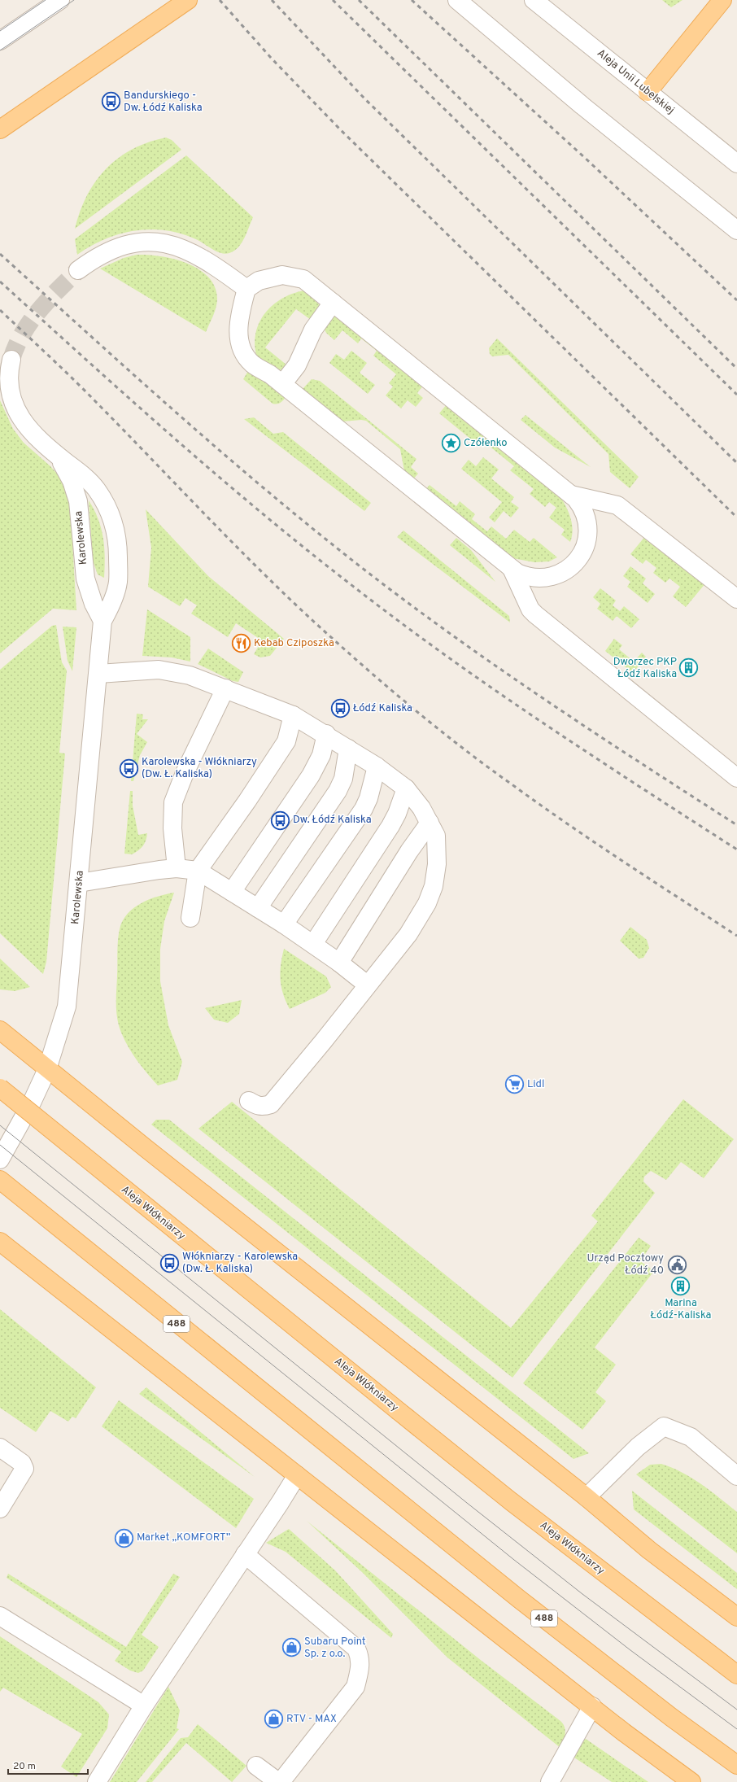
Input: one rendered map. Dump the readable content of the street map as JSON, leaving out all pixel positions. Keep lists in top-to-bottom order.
{
  "streets": {
    "main road": ["Aleja Włókniarzy", "488"],
    "street": ["Aleja Unii Lubelskiej", "Karolewska"]
  },
  "places": {
    "bus stop": [
      "Bandurskiego - Dw. Łódź Kaliska",
      "Łódź Kaliska",
      "Karolewska - Włókniarzy (Dw. Ł. Kaliska)",
      "Dw. Łódź Kaliska",
      "Włókniarzy - Karolewska (Dw. Ł. Kaliska)"
    ],
    "place": ["Czółenko"],
    "restaurant": ["Kebab Cziposzka"],
    "building": ["Dworzec PKP Łódź Kaliska", "Marina Łódź-Kaliska"],
    "supermarket": ["Lidl"],
    "public building": ["Urząd Pocztowy Łódź 40"],
    "shop": ["Market „KOMFORT”", "Subaru Point Sp. z o.o.", "RTV - MAX"]
  },
  "scale_bar": "20 m"
}
